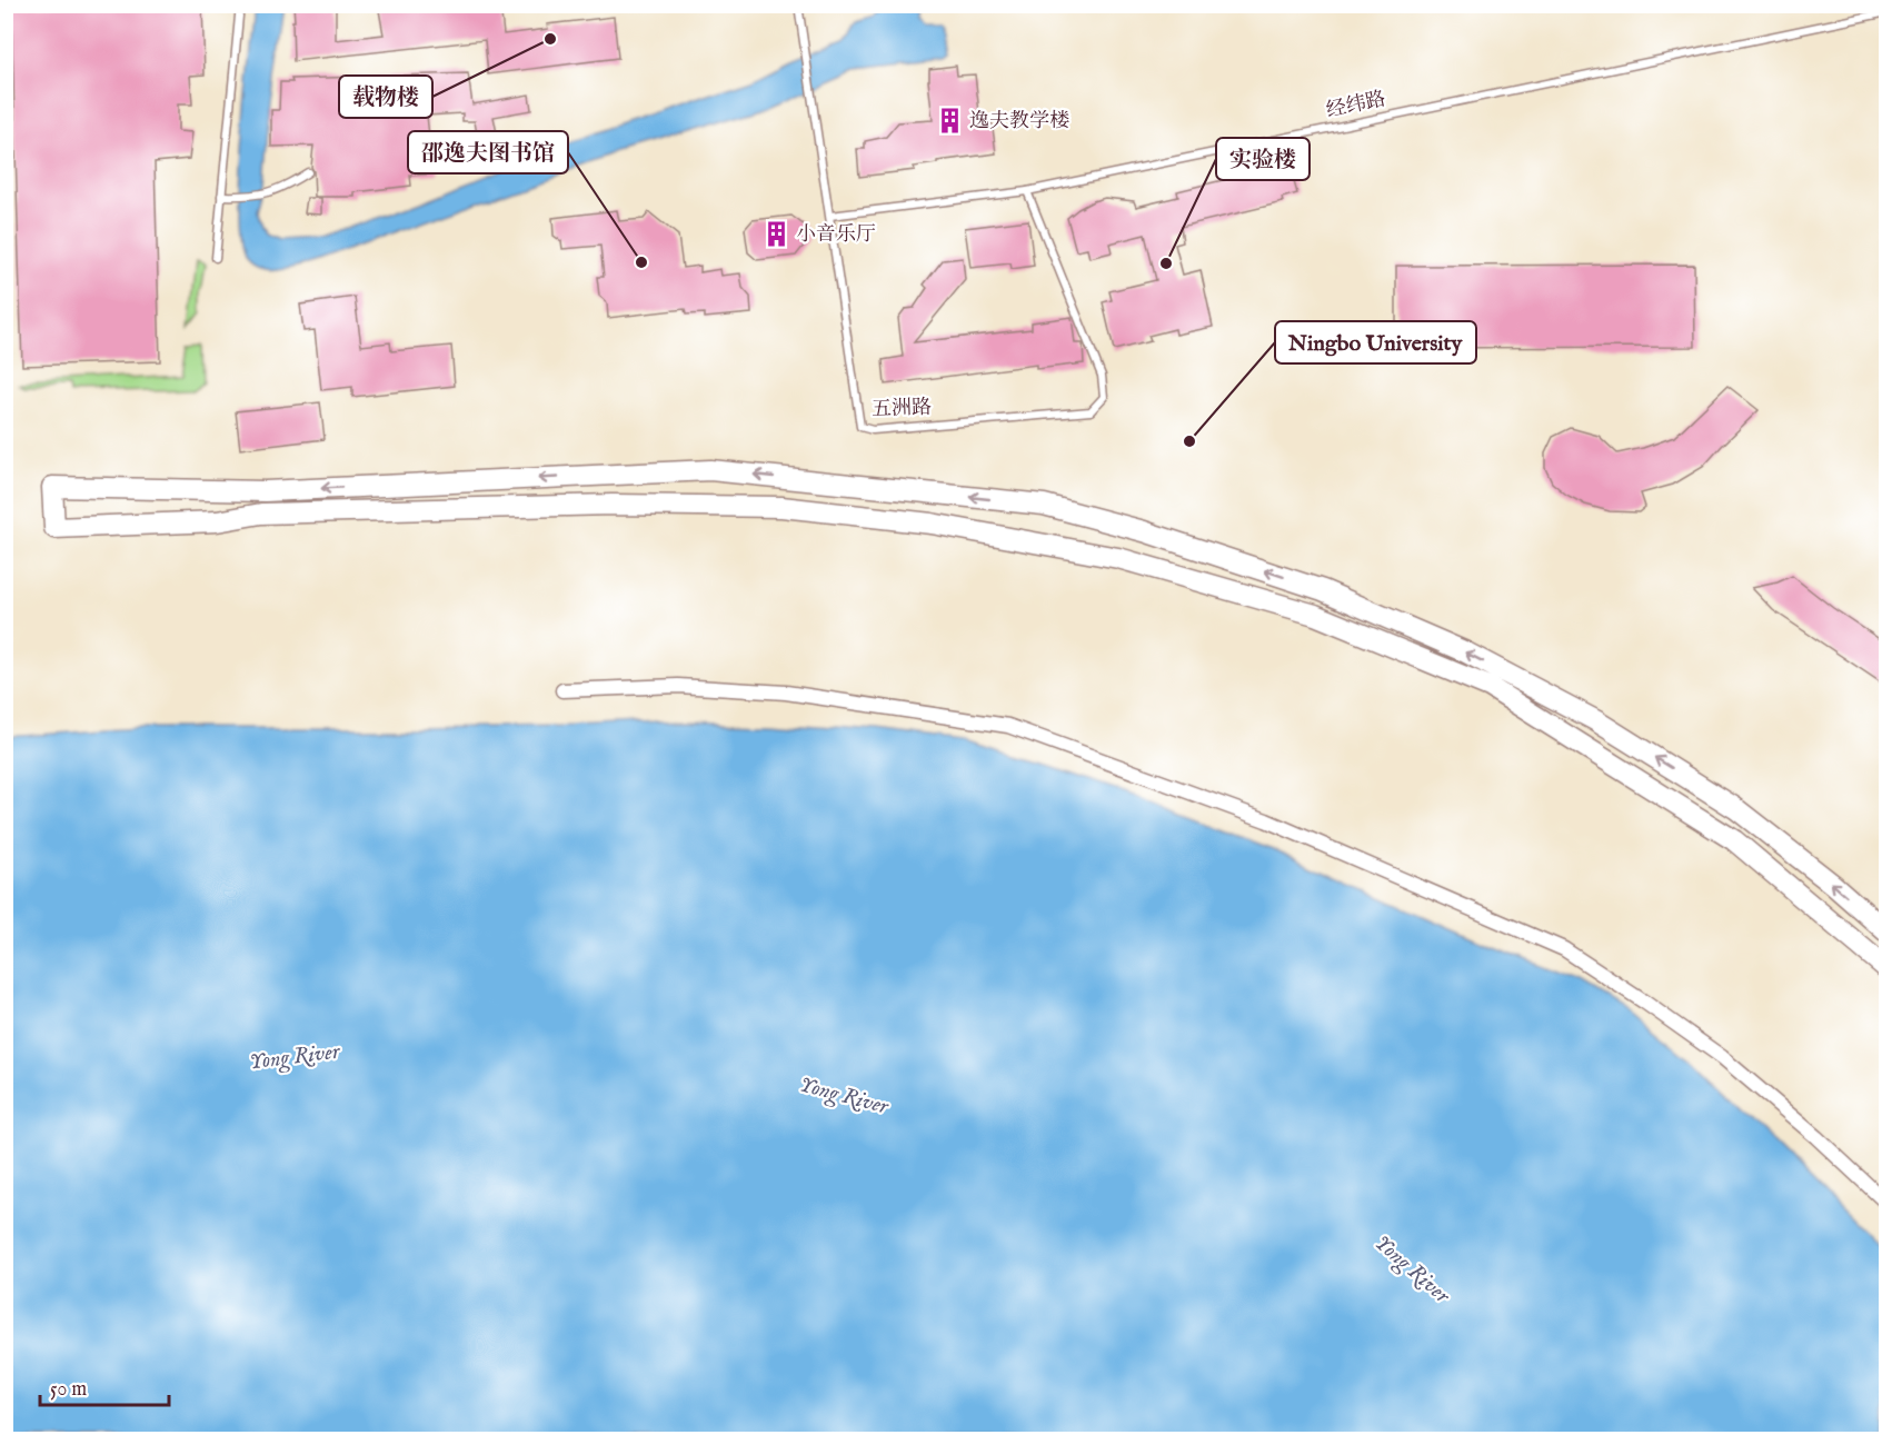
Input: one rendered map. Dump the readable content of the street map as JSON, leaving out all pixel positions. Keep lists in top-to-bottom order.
{
  "streets": {
    "lane": ["经纬路", "五洲路"]
  },
  "crossings": [
    ["经纬路", "五洲路"]
  ],
  "water": ["Yong River"],
  "places": {
    "other": [
      "载物楼",
      "邵逸夫图书馆",
      "实验楼",
      "Ningbo University"
    ],
    "building": ["逸夫教学楼", "小音乐厅"]
  },
  "scale_bar": "50 m"
}
